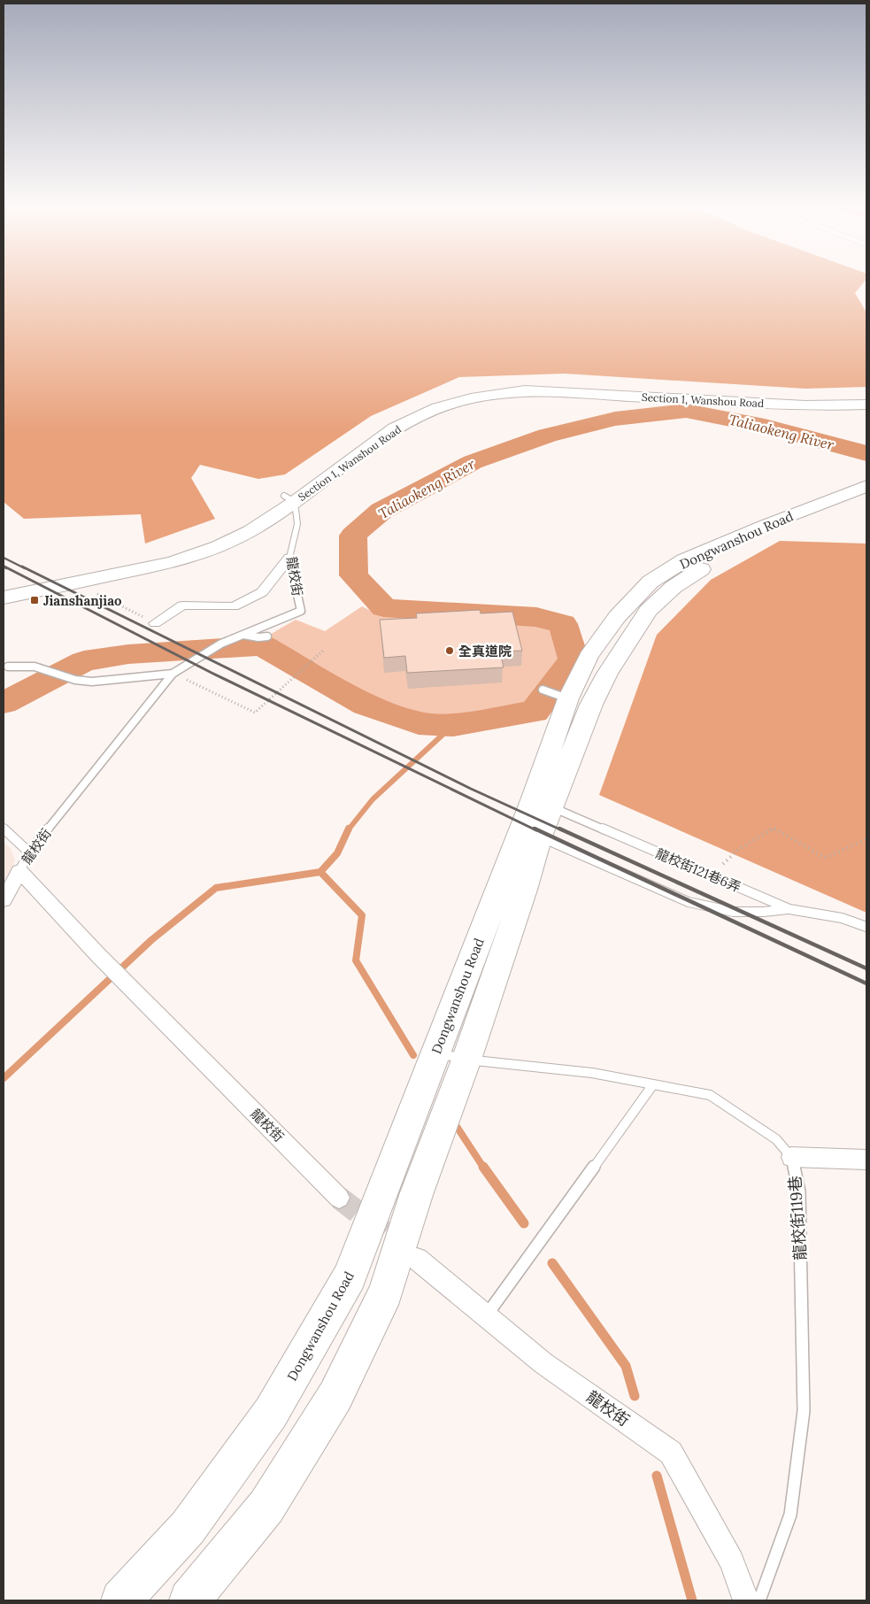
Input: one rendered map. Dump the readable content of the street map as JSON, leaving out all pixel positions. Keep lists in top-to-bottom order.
{
  "streets": {
    "main road": ["Section 1, Wanshou Road", "Dongwanshou Road"],
    "street": ["龍校街"],
    "lane": ["龍校街121巷6弄", "龍校街119巷"]
  },
  "crossings": [
    ["Section 1, Wanshou Road", "龍校街"],
    ["Dongwanshou Road", "龍校街121巷6弄"],
    ["Dongwanshou Road", "龍校街119巷"]
  ],
  "water": ["Taliaokeng River"],
  "places": {
    "transit": ["Jianshanjiao"],
    "other": ["全真道院"]
  }
}
